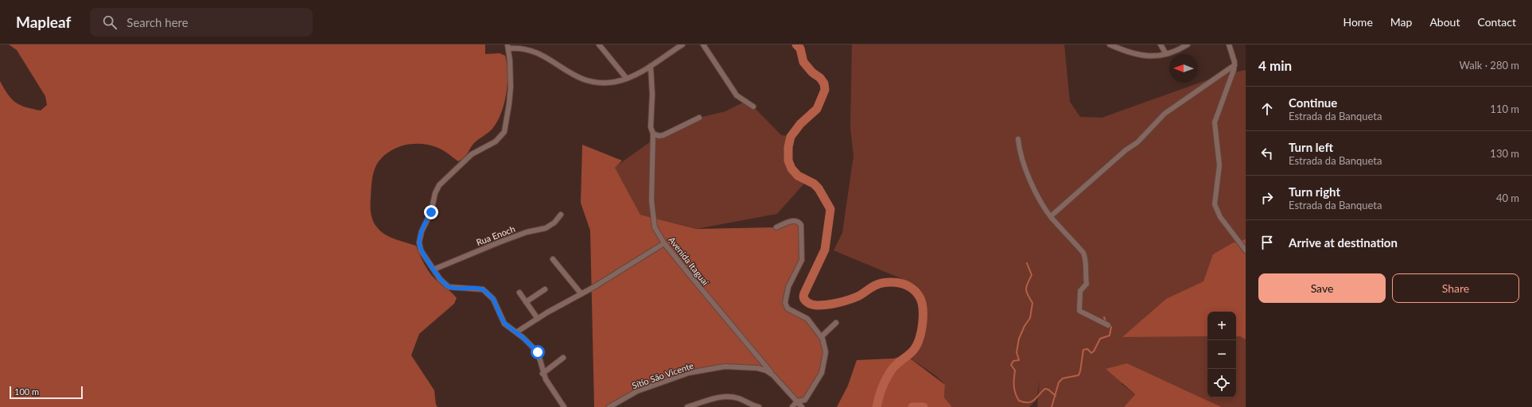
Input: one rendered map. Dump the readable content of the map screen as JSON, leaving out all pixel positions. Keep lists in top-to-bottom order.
{
  "streets": {
    "street": ["Rua Enoch", "Avenida Itaguaí", "Sítio São Vicente"]
  },
  "crossings": [
    ["Avenida Itaguaí", "Sítio São Vicente"]
  ],
  "scale_bar": "100 m",
  "north": "left",
  "page": {
    "header": "Mapleaf",
    "search": "Search here",
    "nav": [
      "Home",
      "Map",
      "About",
      "Contact"
    ],
    "heading": ["4 min", "Walk · 280 m"],
    "list": [
      ["Continue", "Estrada da Banqueta", "110 m"],
      ["Turn left", "Estrada da Banqueta", "130 m"],
      ["Turn right", "Estrada da Banqueta", "40 m"],
      "Arrive at destination"
    ],
    "buttons": ["Save", "Share"],
    "map_buttons": ["+", "−"],
    "scale": "100 m"
  }
}
